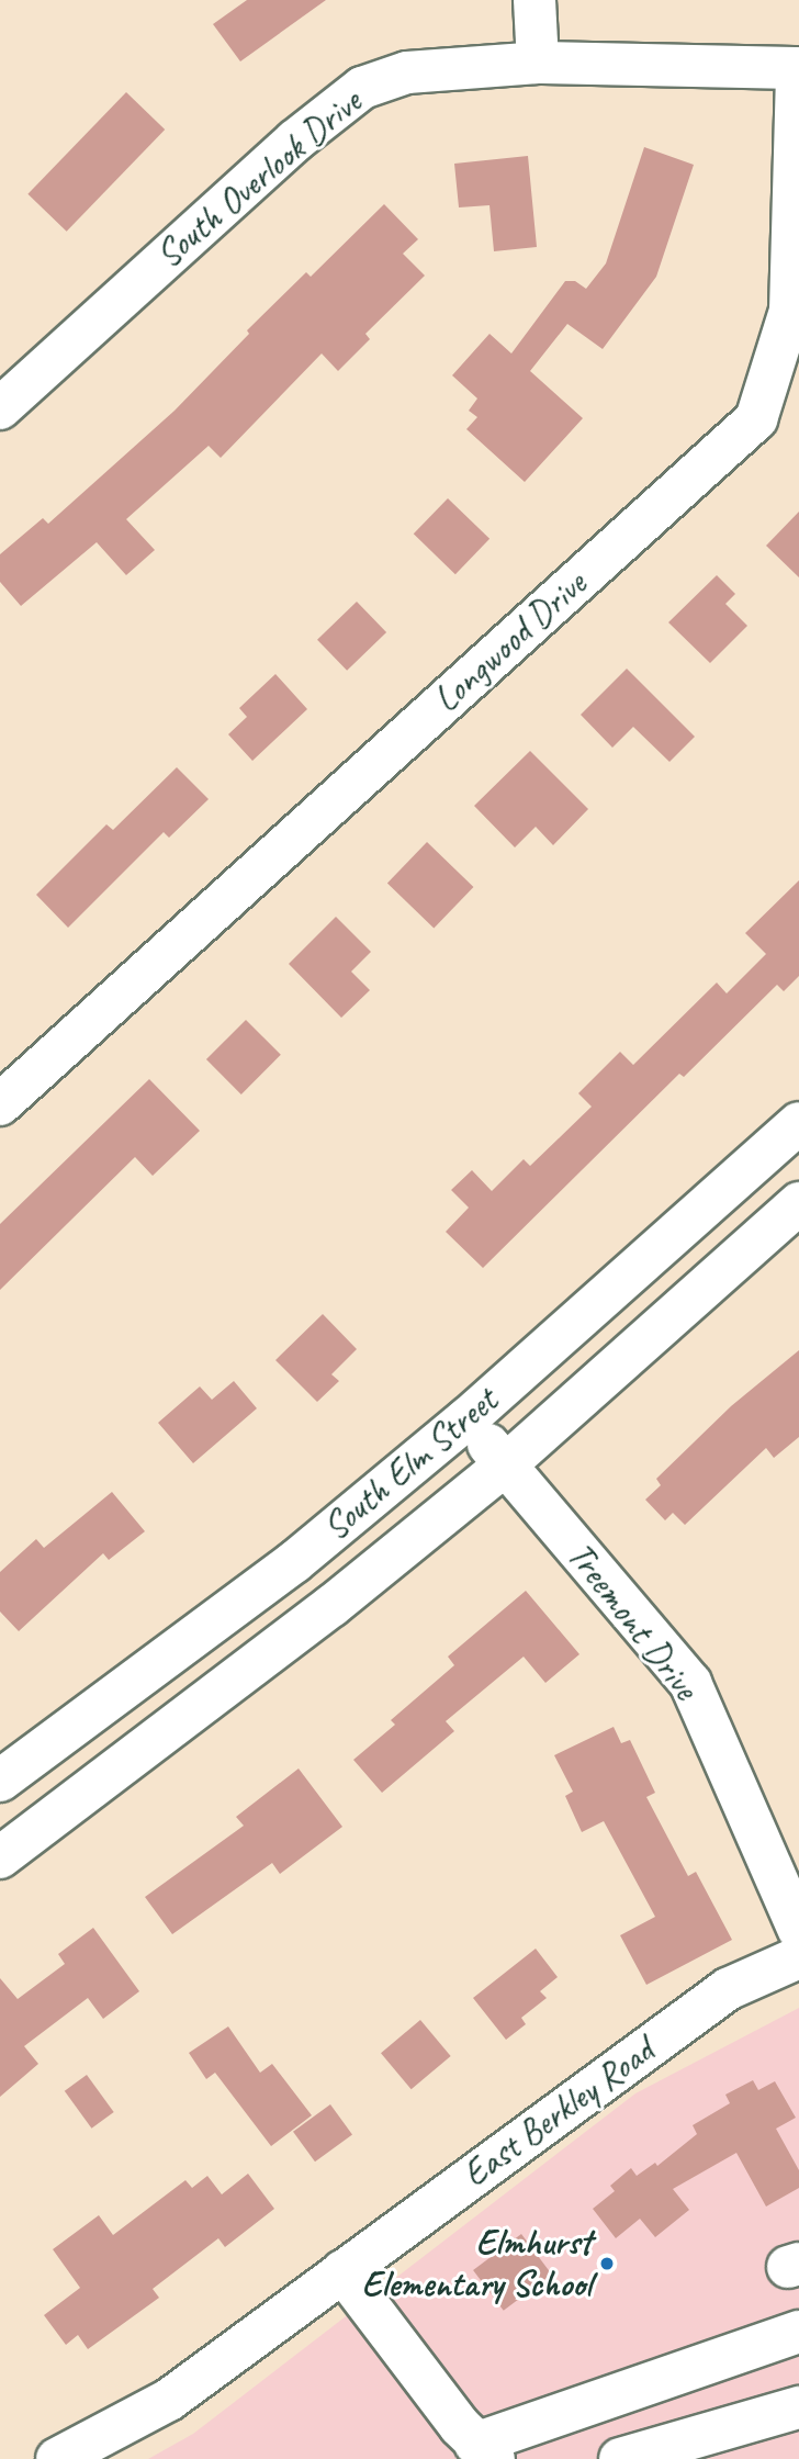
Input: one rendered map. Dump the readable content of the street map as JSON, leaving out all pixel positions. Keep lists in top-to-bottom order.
{
  "streets": {
    "street": [
      "South Overlook Drive",
      "Longwood Drive",
      "South Elm Street",
      "Treemont Drive",
      "East Berkley Road"
    ]
  },
  "crossings": [
    ["South Overlook Drive", "Longwood Drive"],
    ["South Elm Street", "Treemont Drive"]
  ],
  "places": ["Elmhurst Elementary School"]
}
